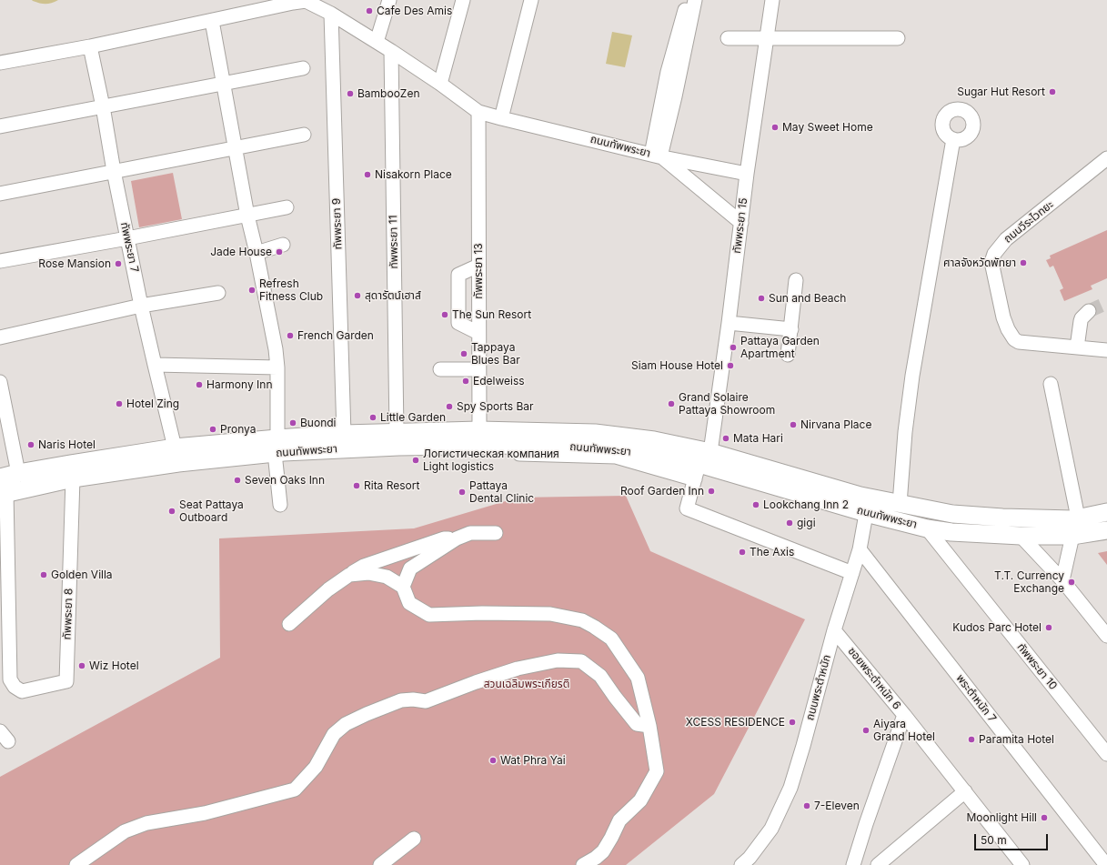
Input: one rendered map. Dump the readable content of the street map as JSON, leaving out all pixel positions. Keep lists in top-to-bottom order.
{
  "streets": {
    "main road": ["ถนนทัพพระยา"],
    "street": [
      "ถนนวีระไวทยะ",
      "ทัพพระยา 9",
      "ทัพพระยา 15",
      "ทัพพระยา 11",
      "ทัพพระยา 7",
      "ทัพพระยา 13",
      "ทัพพระยา 8",
      "ทัพพระยา 10",
      "ซอยพระตำหนัก 6",
      "ถนนพระตำหนัก",
      "พระตำหนัก 7"
    ]
  },
  "crossings": [
    ["ถนนทัพพระยา", "ทัพพระยา 9"],
    ["ถนนทัพพระยา", "ทัพพระยา 15"],
    ["ถนนทัพพระยา", "ทัพพระยา 11"],
    ["ถนนทัพพระยา", "ทัพพระยา 7"],
    ["ถนนทัพพระยา", "ทัพพระยา 13"],
    ["ถนนทัพพระยา", "ทัพพระยา 8"],
    ["ถนนทัพพระยา", "ทัพพระยา 10"],
    ["ถนนทัพพระยา", "ถนนพระตำหนัก"],
    ["ซอยพระตำหนัก 6", "ถนนพระตำหนัก"],
    ["ถนนพระตำหนัก", "พระตำหนัก 7"]
  ],
  "parks": ["สวนเฉลิมพระเกียรติ"],
  "places": [
    "Cafe Des Amis",
    "Sugar Hut Resort",
    "BambooZen",
    "May Sweet Home",
    "Nisakorn Place",
    "Jade House",
    "ศาลจังหวัดพัทยา",
    "Rose Mansion",
    "Refresh Fitness Club",
    "สุดารัตน์เฮาส์",
    "Sun and Beach",
    "The Sun Resort",
    "French Garden",
    "Pattaya Garden Apartment",
    "Tappaya Blues Bar",
    "Siam House Hotel",
    "Edelweiss",
    "Harmony Inn",
    "Hotel Zing",
    "Grand Solaire Pattaya Showroom",
    "Spy Sports Bar",
    "Little Garden",
    "Buondi",
    "Nirvana Place",
    "Pronya",
    "Mata Hari",
    "Naris Hotel",
    "Логистическая компания Light logistics",
    "Seven Oaks Inn",
    "Rita Resort",
    "Roof Garden Inn",
    "Pattaya Dental Clinic",
    "Lookchang Inn 2",
    "Seat Pattaya Outboard",
    "gigi",
    "The Axis",
    "Golden Villa",
    "T.T. Currency Exchange",
    "Kudos Parc Hotel",
    "Wiz Hotel",
    "XCESS RESIDENCE",
    "Aiyara Grand Hotel",
    "Paramita Hotel",
    "Wat Phra Yai",
    "7-Eleven",
    "Moonlight Hill"
  ],
  "scale_bar": "50 m"
}
